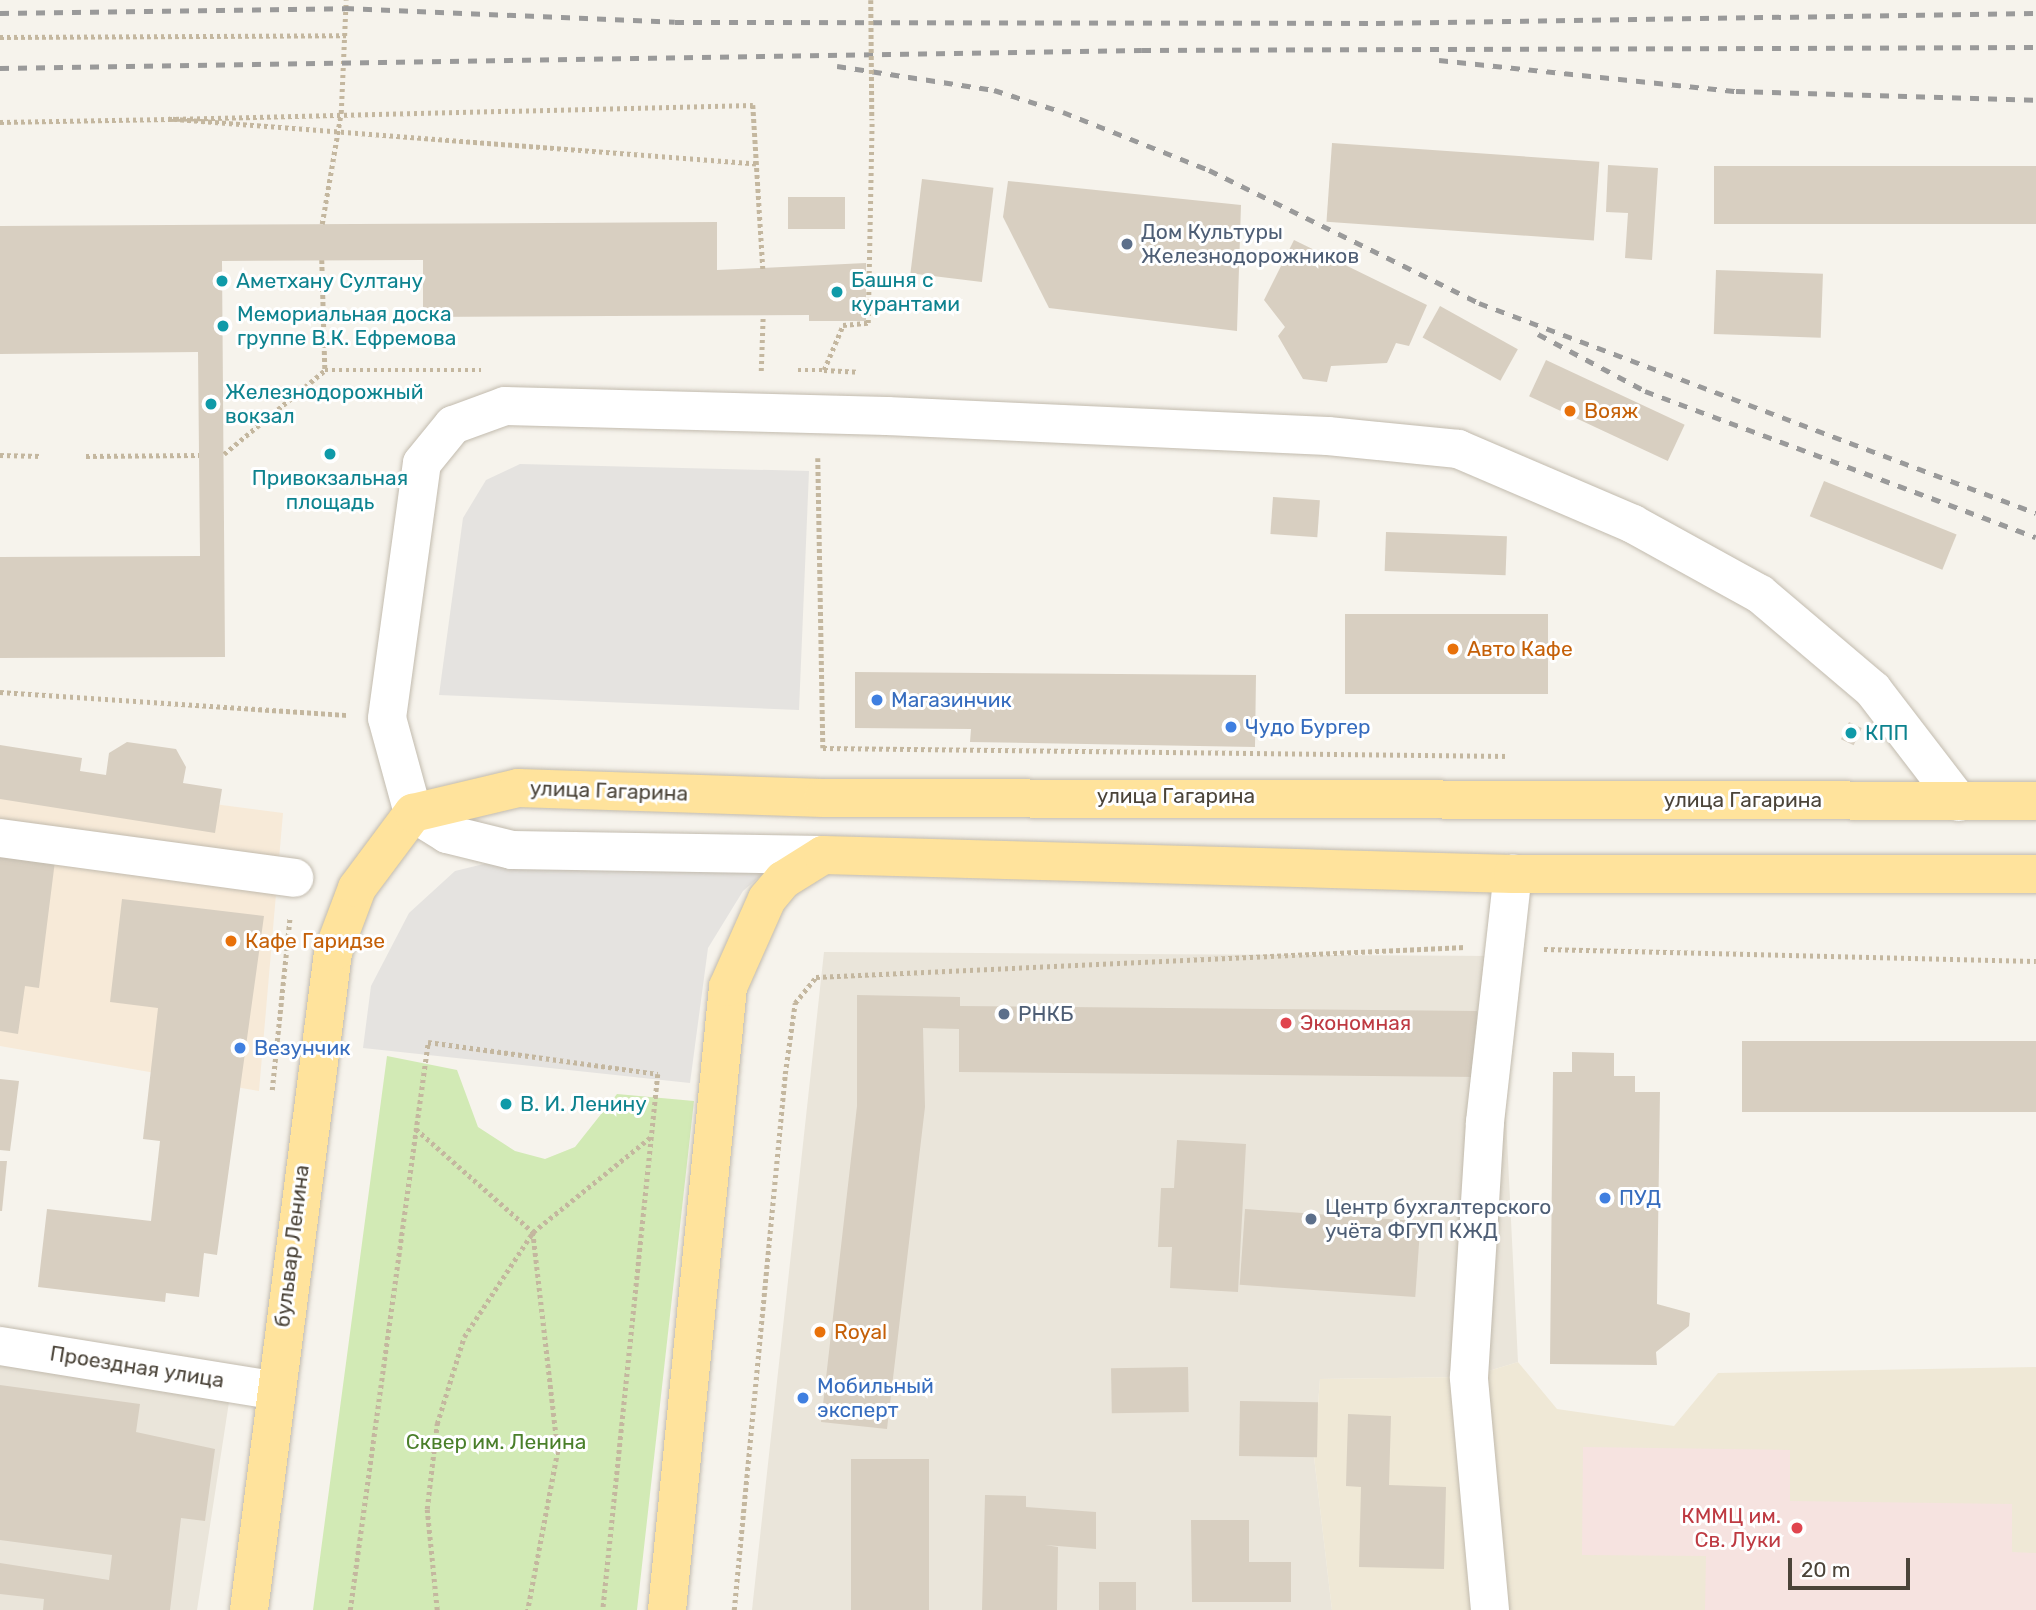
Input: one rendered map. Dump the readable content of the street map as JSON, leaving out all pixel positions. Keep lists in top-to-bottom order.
{
  "streets": {
    "main road": ["улица Гагарина", "бульвар Ленина"],
    "street": ["Проездная улица"]
  },
  "crossings": [
    ["улица Гагарина", "бульвар Ленина"],
    ["бульвар Ленина", "Проездная улица"]
  ],
  "parks": ["Сквер им. Ленина"],
  "places": [
    "Дом Культуры Железнодорожников",
    "Аметхану Султану",
    "Башня с курантами",
    "Мемориальная доска группе В.К. Ефремова",
    "Железнодорожный вокзал",
    "Вояж",
    "Привокзальная площадь",
    "Авто Кафе",
    "Магазинчик",
    "Чудо Бургер",
    "КПП",
    "Кафе Гаридзе",
    "РНКБ",
    "Экономная",
    "Везунчик",
    "В. И. Ленину",
    "ПУД",
    "Центр бухгалтерского учёта ФГУП КЖД",
    "Royal",
    "Мобильный эксперт",
    "КММЦ им. Св. Луки"
  ],
  "scale_bar": "20 m"
}
